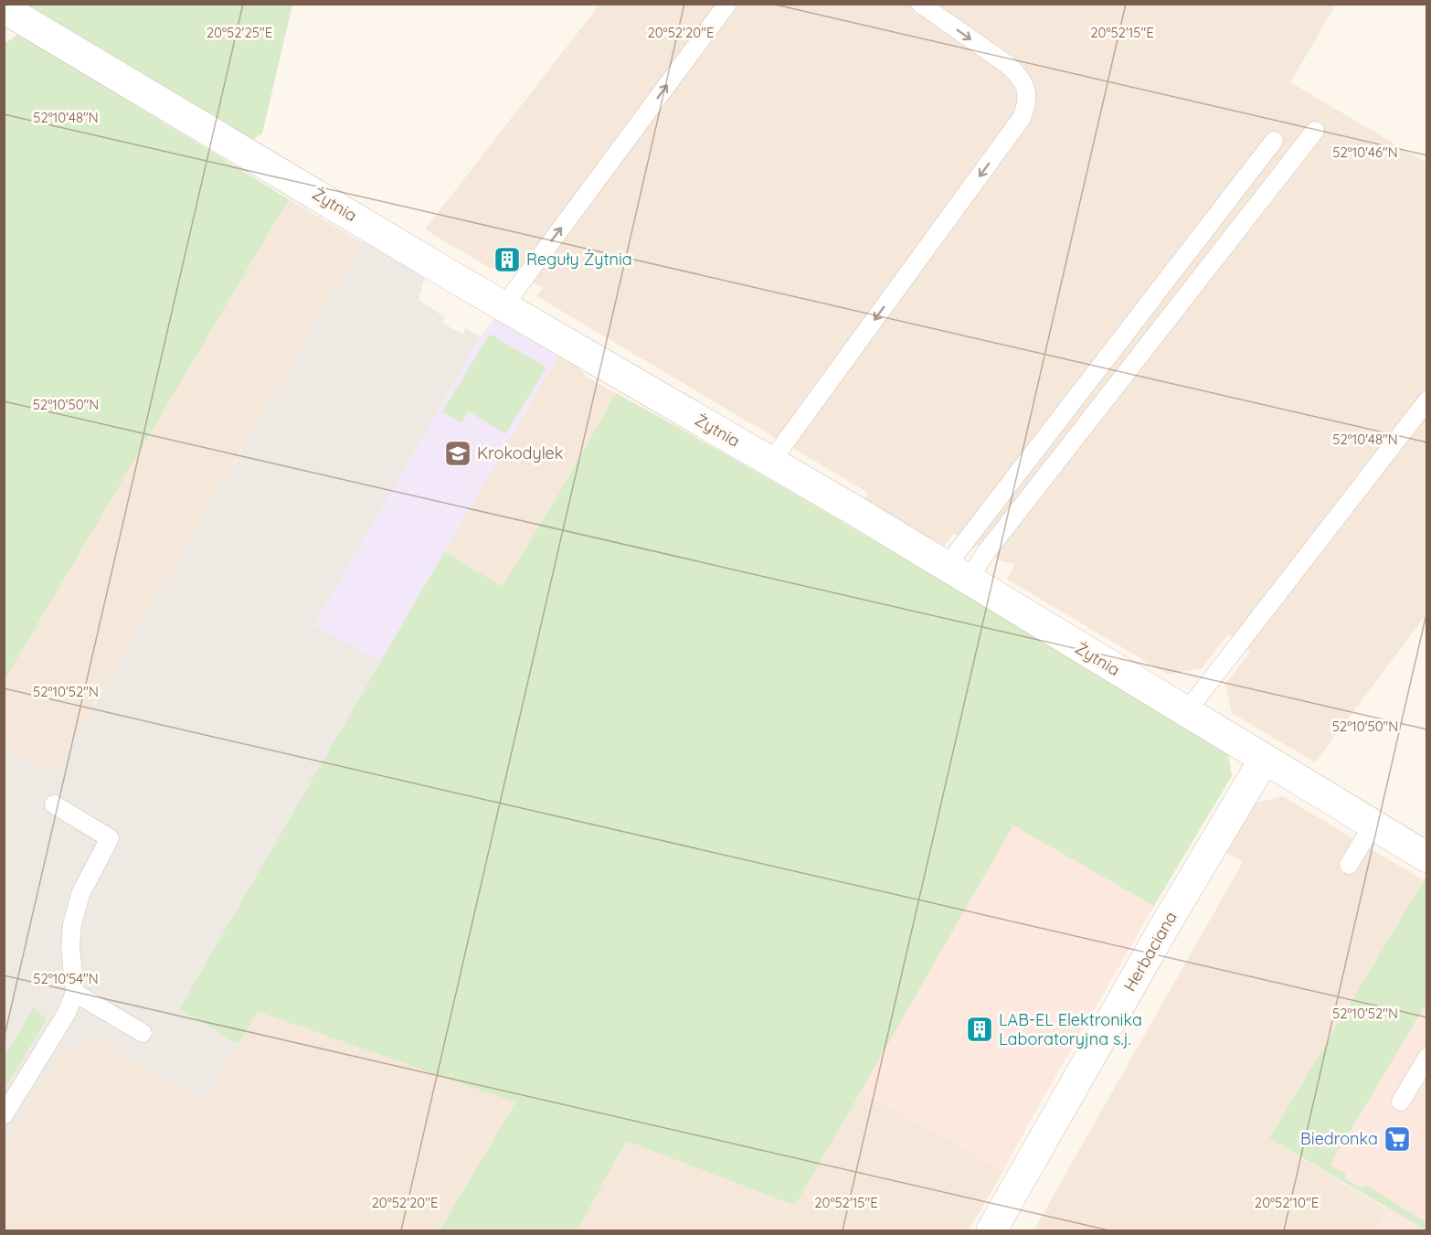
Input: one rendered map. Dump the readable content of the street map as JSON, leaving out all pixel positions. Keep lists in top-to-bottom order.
{
  "streets": {
    "street": ["Żytnia", "Herbaciana"]
  },
  "crossings": [
    ["Żytnia", "Herbaciana"]
  ],
  "places": {
    "building": ["Reguły Żytnia", "LAB-EL Elektronika Laboratoryjna s.j."],
    "school or university": ["Krokodylek"],
    "supermarket": ["Biedronka"]
  },
  "coordinates": [
    "20°52'20\"E",
    "20°52'15\"E",
    "20°52'25\"E",
    "52°10'48\"N",
    "52°10'46\"N",
    "52°10'50\"N",
    "52°10'52\"N",
    "52°10'54\"N",
    "20°52'10\"E"
  ]
}
